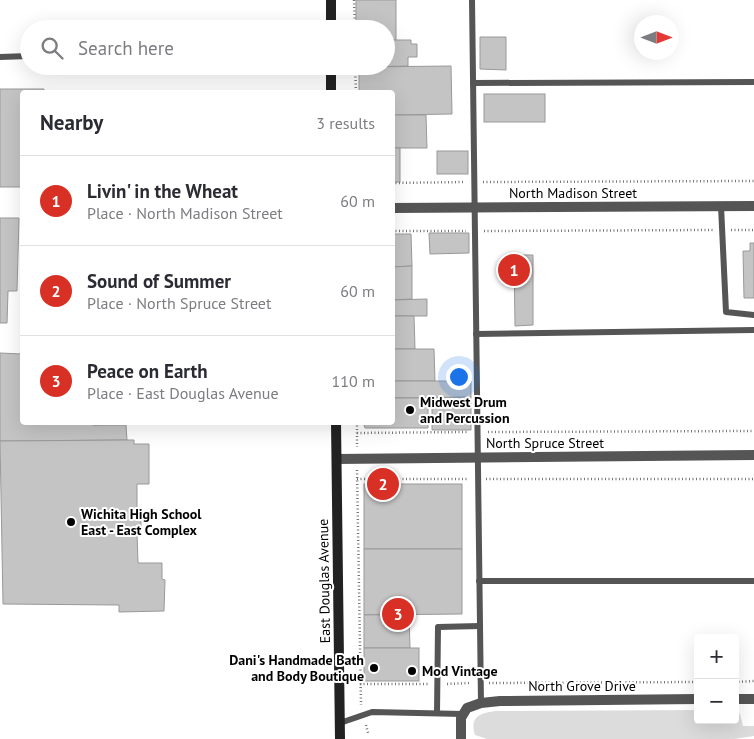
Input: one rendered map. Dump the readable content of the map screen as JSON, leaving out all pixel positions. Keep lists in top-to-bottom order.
{
  "streets": {
    "main road": ["East Douglas Avenue"],
    "street": ["North Madison Street", "North Spruce Street", "North Grove Drive"]
  },
  "crossings": [
    ["North Spruce Street", "East Douglas Avenue"]
  ],
  "places": [
    "Midwest Drum and Percussion",
    "Wichita High School East - East Complex",
    "Dani's Handmade Bath and Body Boutique",
    "Mod Vintage"
  ],
  "north": "right",
  "page": {
    "search": "Search here",
    "heading": ["Nearby", "3 results"],
    "list": [
      {
        "mark": "1",
        "name": "Livin' in the Wheat",
        "note": "Place · North Madison Street",
        "value": "60 m"
      },
      {
        "mark": "2",
        "name": "Sound of Summer",
        "note": "Place · North Spruce Street",
        "value": "60 m"
      },
      {
        "mark": "3",
        "name": "Peace on Earth",
        "note": "Place · East Douglas Avenue",
        "value": "110 m"
      }
    ],
    "pins": ["1", "2", "3"],
    "map_buttons": ["+", "−"]
  }
}
